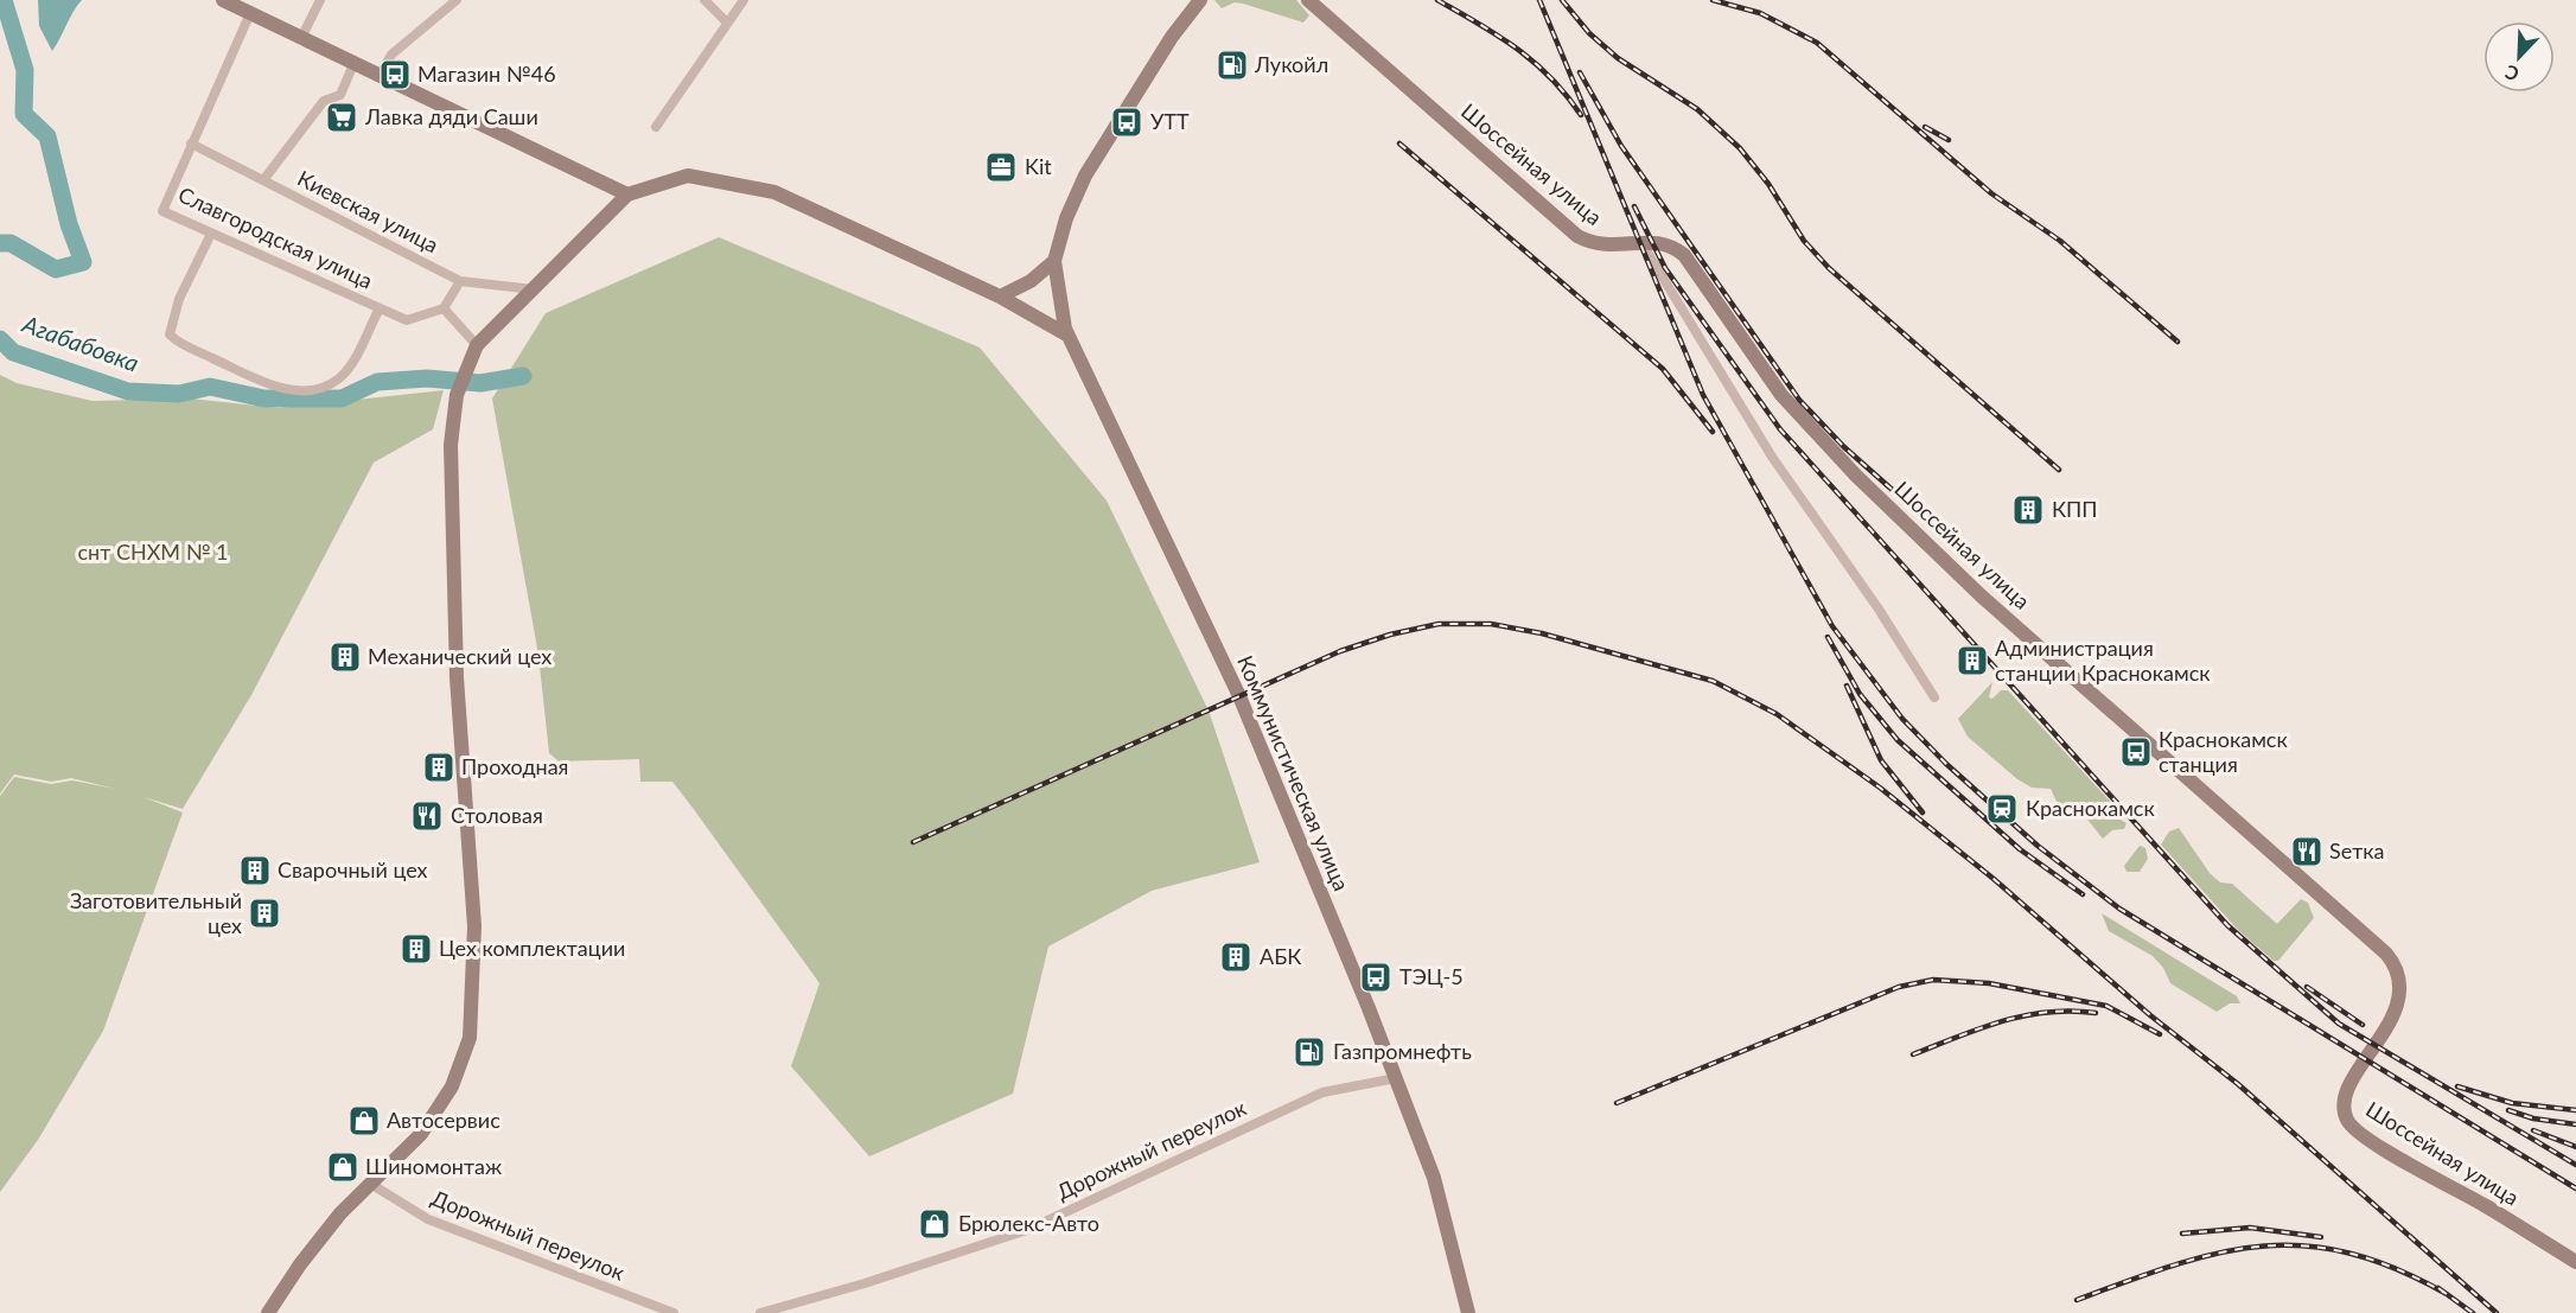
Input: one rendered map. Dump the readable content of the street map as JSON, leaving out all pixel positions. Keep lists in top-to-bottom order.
{
  "streets": {
    "main road": ["Шоссейная улица", "Коммунистическая улица"],
    "street": ["Киевская улица", "Славгородская улица", "Дорожный переулок"]
  },
  "crossings": [
    ["Киевская улица", "Славгородская улица"],
    ["Коммунистическая улица", "Дорожный переулок"]
  ],
  "water": ["Агабабовка"],
  "parks": ["снт СНХМ № 1"],
  "places": {
    "fuel station": ["Лукойл", "Газпромнефть"],
    "bus stop": [
      "Магазин №46",
      "УТТ",
      "Краснокамск станция",
      "ТЭЦ-5"
    ],
    "supermarket": ["Лавка дяди Саши"],
    "office": ["Kit"],
    "building": [
      "КПП",
      "Механический цех",
      "Администрация станции Краснокамск",
      "Проходная",
      "Сварочный цех",
      "Заготовительный цех",
      "Цех комплектации",
      "АБК"
    ],
    "station": ["Краснокамск"],
    "restaurant": ["Столовая", "Sетка"],
    "shop": ["Автосервис", "Шиномонтаж", "Брюлекс-Авто"]
  },
  "north": "bottom left"
}
